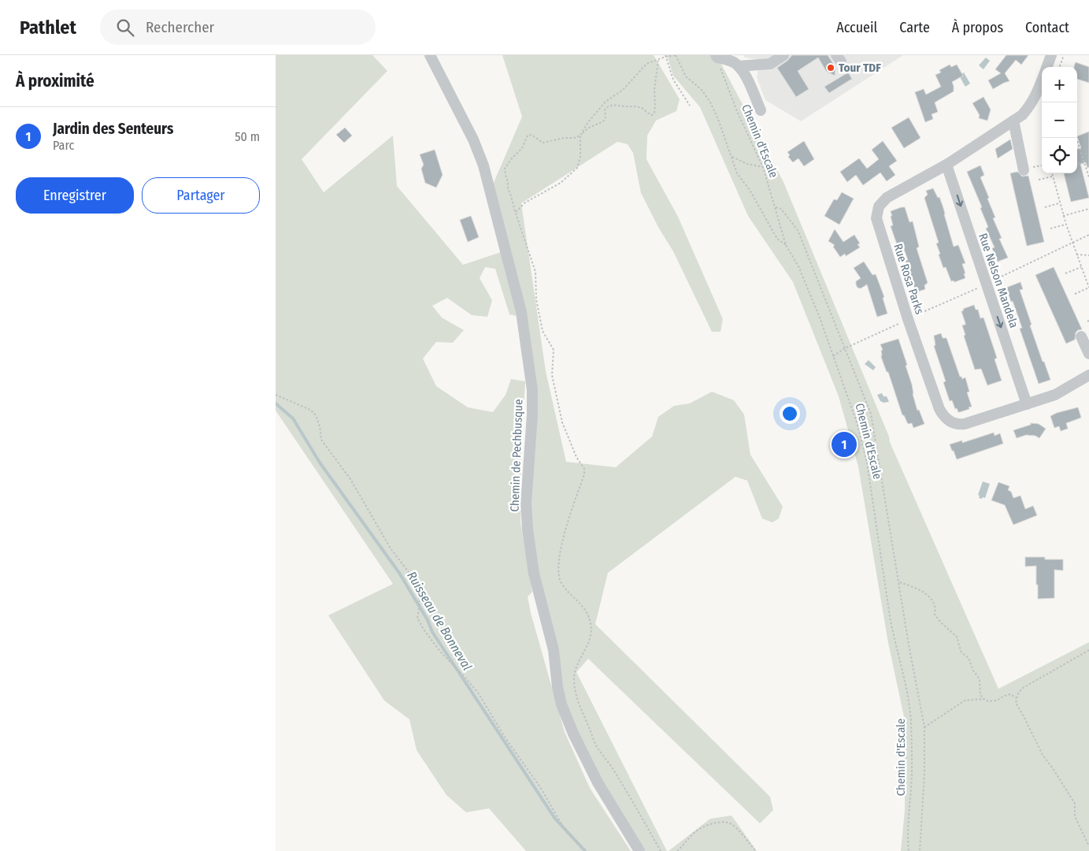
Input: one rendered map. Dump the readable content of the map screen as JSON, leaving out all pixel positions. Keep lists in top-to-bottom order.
{
  "streets": {
    "street": ["Rue Rosa Parks", "Rue Nelson Mandela", "Chemin de Pechbusque"],
    "path": ["Chemin d'Escale"]
  },
  "crossings": [
    ["Rue Rosa Parks", "Rue Nelson Mandela"]
  ],
  "one_way": ["Rue Nelson Mandela"],
  "water": ["Ruisseau de Bonneval"],
  "places": ["Tour TDF"],
  "page": {
    "header": "Pathlet",
    "search": "Rechercher",
    "nav": [
      "Accueil",
      "Carte",
      "À propos",
      "Contact"
    ],
    "heading": "À proximité",
    "map_buttons": ["+", "−"],
    "list": [
      {
        "mark": "1",
        "name": "Jardin des Senteurs",
        "note": "Parc",
        "value": "50 m"
      }
    ],
    "buttons": ["Enregistrer", "Partager"],
    "pins": "1"
  }
}
